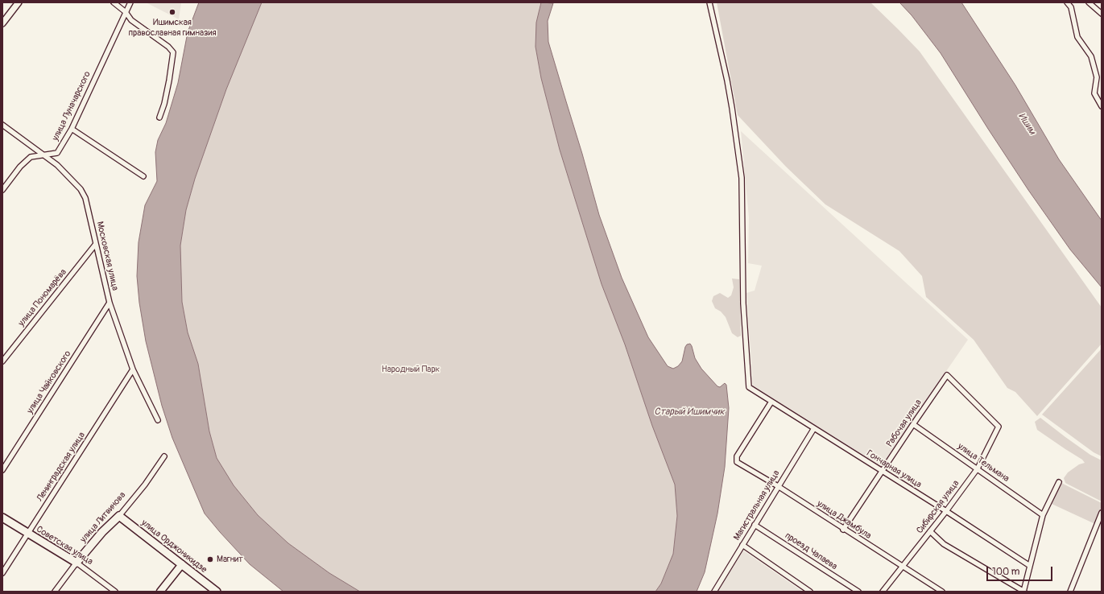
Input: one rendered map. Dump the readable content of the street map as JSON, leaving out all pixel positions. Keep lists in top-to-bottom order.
{
  "streets": {
    "main road": ["улица Литвинова", "Советская улица", "улица Орджоникидзе"],
    "street": [
      "улица Луначарского",
      "Московская улица",
      "улица Пономарёва",
      "улица Чайковского",
      "Рабочая улица",
      "улица Тельмана",
      "Ленинградская улица",
      "Гончарная улица",
      "Магистральная улица",
      "Сибирская улица",
      "улица Джамбула",
      "проезд Чапаева"
    ]
  },
  "crossings": [
    ["улица Луначарского", "Московская улица"],
    ["Московская улица", "улица Пономарёва"],
    ["Московская улица", "улица Чайковского"],
    ["Московская улица", "Ленинградская улица"],
    ["Рабочая улица", "улица Тельмана"],
    ["Рабочая улица", "Гончарная улица"],
    ["Рабочая улица", "Сибирская улица"],
    ["Рабочая улица", "улица Джамбула"],
    ["улица Тельмана", "Сибирская улица"],
    ["Ленинградская улица", "Советская улица"],
    ["Гончарная улица", "Магистральная улица"],
    ["Гончарная улица", "Сибирская улица"],
    ["Гончарная улица", "улица Джамбула"],
    ["Магистральная улица", "улица Джамбула"],
    ["Магистральная улица", "проезд Чапаева"],
    ["Сибирская улица", "улица Джамбула"],
    ["улица Литвинова", "Советская улица"],
    ["улица Литвинова", "улица Орджоникидзе"]
  ],
  "water": ["Ишим", "Старый Ишимчик"],
  "parks": ["Народный Парк"],
  "places": ["Ишимская православная гимназия", "Магнит"],
  "scale_bar": "100 m"
}
